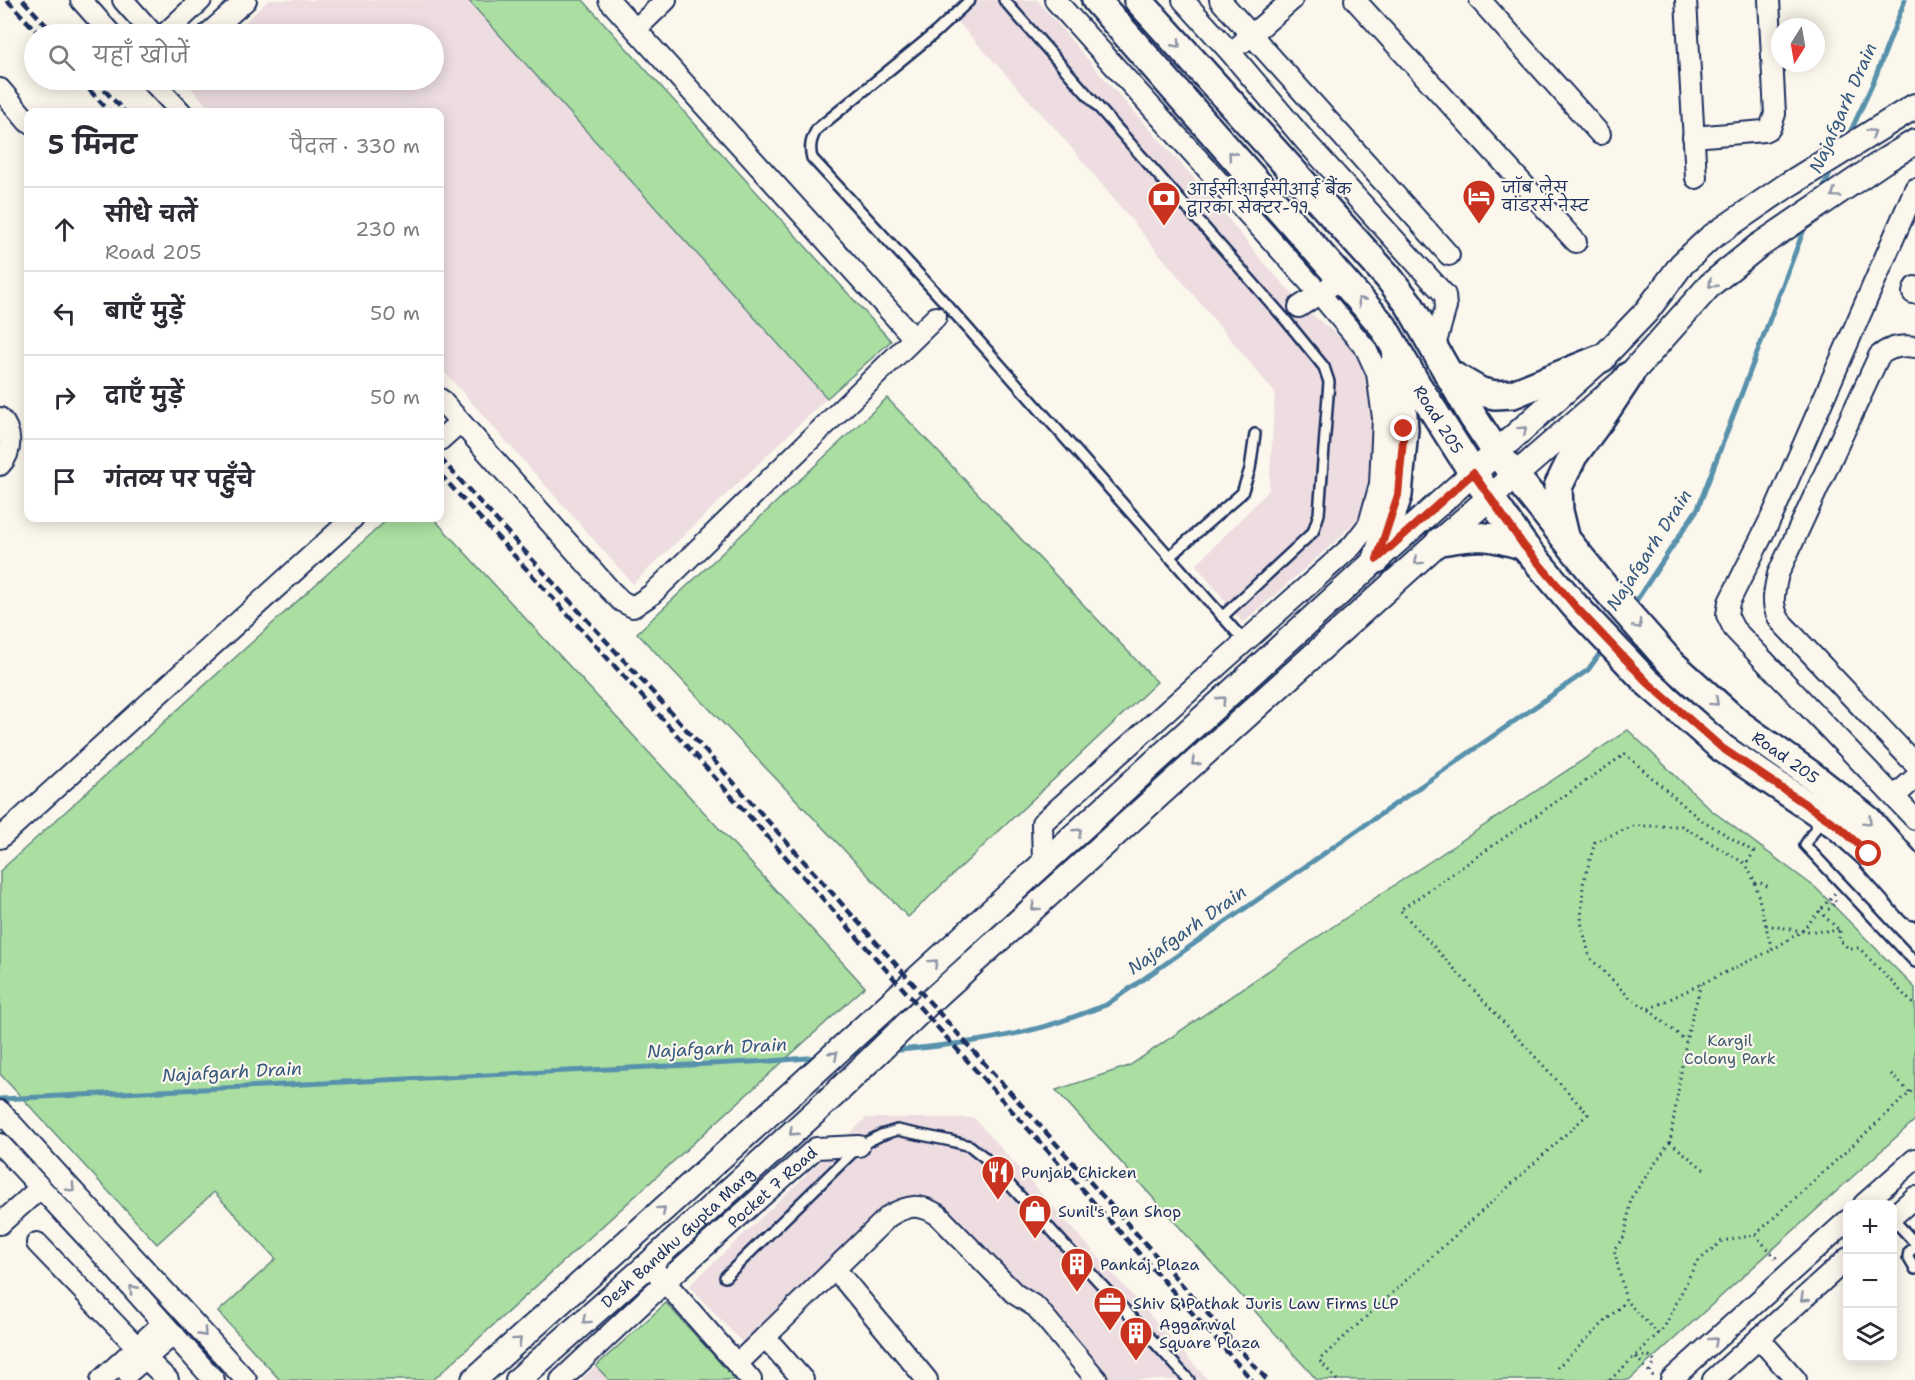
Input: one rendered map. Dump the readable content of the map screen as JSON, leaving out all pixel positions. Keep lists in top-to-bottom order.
{
  "streets": {
    "main road": ["Road 205"],
    "street": ["Pocket 7 Road", "Desh Bandhu Gupta Marg"]
  },
  "crossings": [
    ["Road 205", "Desh Bandhu Gupta Marg"]
  ],
  "water": ["Najafgarh Drain"],
  "parks": ["Kargil Colony Park"],
  "places": {
    "hotel": ["जॉब लेस वांडरर्स नेस्ट"],
    "bank": ["आईसीआईसीआई बैंक द्वारका सेक्टर-११"],
    "restaurant": ["Punjab Chicken"],
    "shop": ["Sunil's Pan Shop"],
    "building": ["Pankaj Plaza", "Aggarwal Square Plaza"],
    "office": ["Shiv & Pathak Juris Law Firms LLP"]
  },
  "north": "bottom",
  "page": {
    "search": "यहाँ खोजें",
    "heading": ["5 मिनट", "पैदल · 330 m"],
    "list": [
      ["सीधे चलें", "Road 205", "230 m"],
      ["बाएँ मुड़ें", "50 m"],
      ["दाएँ मुड़ें", "50 m"],
      "गंतव्य पर पहुँचे"
    ],
    "map_buttons": ["+", "−"]
  }
}
